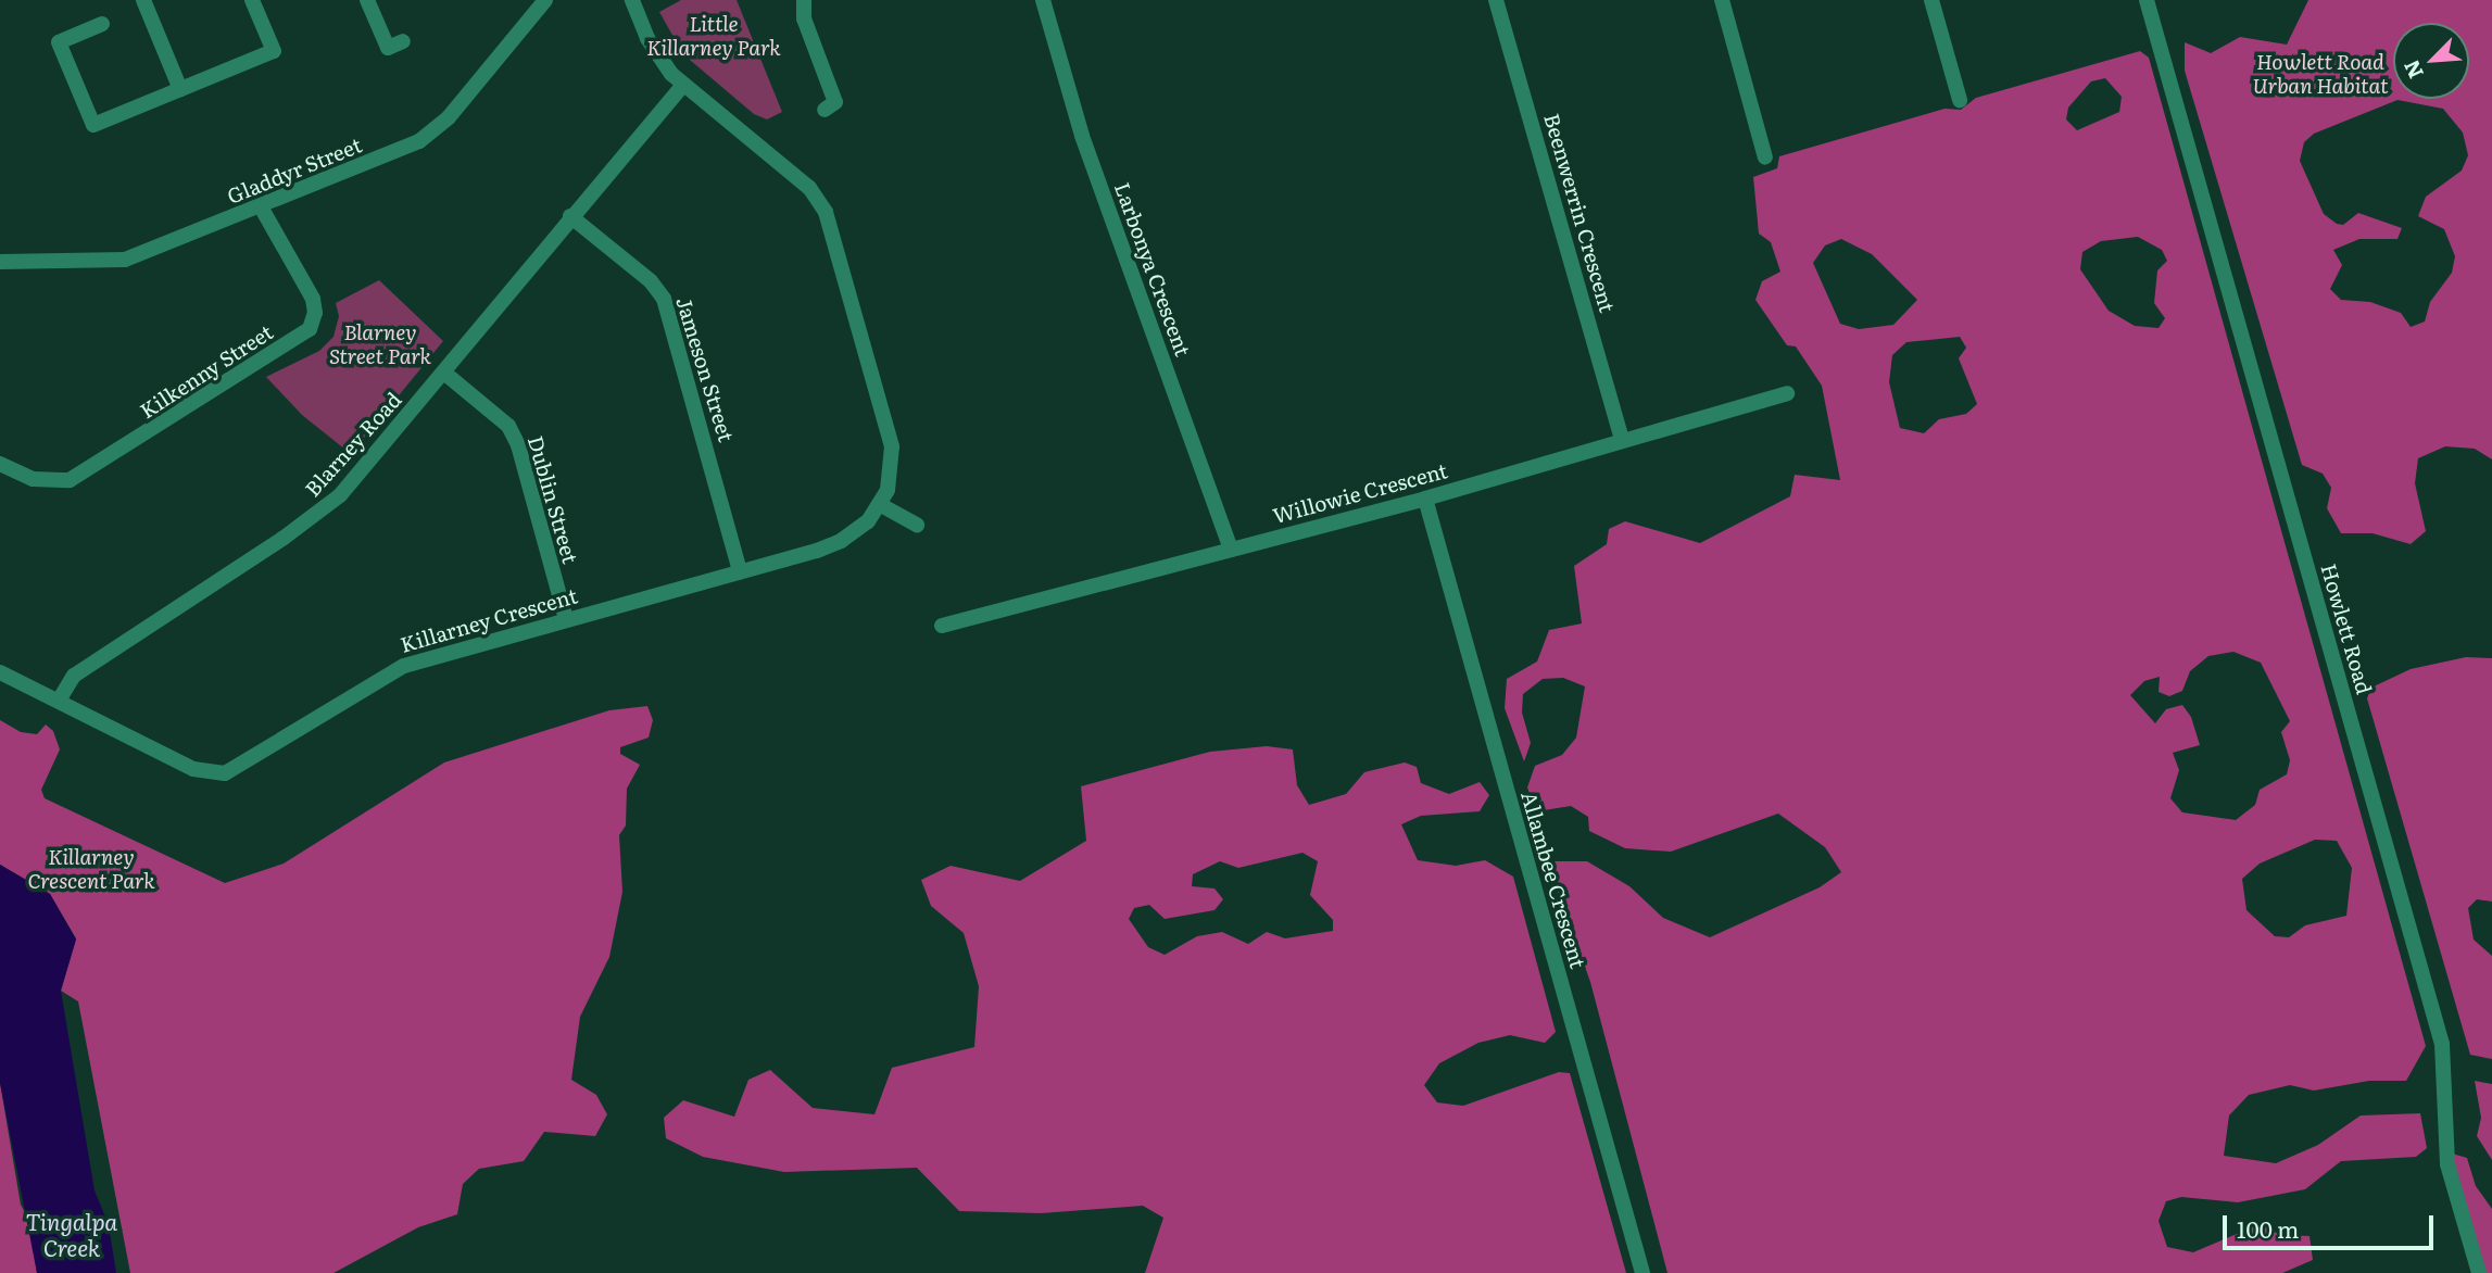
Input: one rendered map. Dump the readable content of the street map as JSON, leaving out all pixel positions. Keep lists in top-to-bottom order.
{
  "streets": {
    "street": [
      "Gladdyr Street",
      "Beenwerrin Crescent",
      "Larbonya Crescent",
      "Jameson Street",
      "Kilkenny Street",
      "Blarney Road",
      "Willowie Crescent",
      "Dublin Street",
      "Killarney Crescent",
      "Howlett Road",
      "Allambee Crescent"
    ]
  },
  "crossings": [
    ["Gladdyr Street", "Kilkenny Street"],
    ["Beenwerrin Crescent", "Willowie Crescent"],
    ["Larbonya Crescent", "Willowie Crescent"],
    ["Jameson Street", "Blarney Road"],
    ["Jameson Street", "Killarney Crescent"],
    ["Blarney Road", "Dublin Street"],
    ["Blarney Road", "Killarney Crescent"],
    ["Willowie Crescent", "Allambee Crescent"],
    ["Dublin Street", "Killarney Crescent"]
  ],
  "water": ["Tingalpa Creek"],
  "parks": [
    "Little Killarney Park",
    "Howlett Road Urban Habitat",
    "Blarney Street Park",
    "Killarney Crescent Park"
  ],
  "scale_bar": "100 m",
  "north": "bottom left"
}
